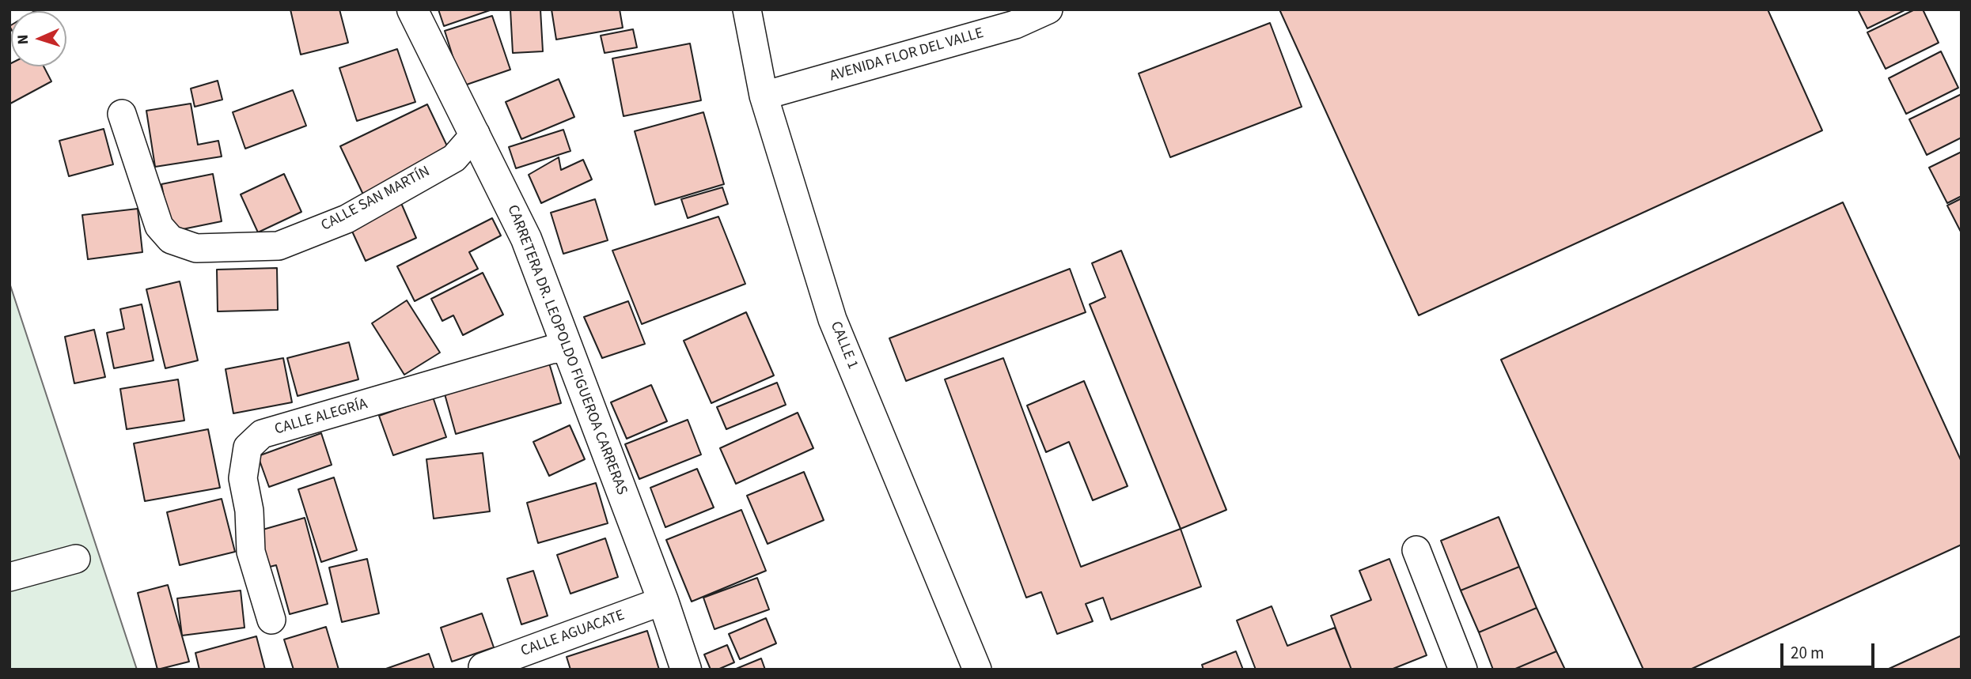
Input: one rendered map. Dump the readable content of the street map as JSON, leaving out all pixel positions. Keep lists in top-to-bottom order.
{
  "streets": {
    "street": [
      "AVENIDA FLOR DEL VALLE",
      "CALLE SAN MARTÍN",
      "CALLE 1",
      "CARRETERA DR. LEOPOLDO FIGUEROA CARRERAS",
      "CALLE ALEGRÍA",
      "CALLE AGUACATE"
    ]
  },
  "crossings": [
    ["AVENIDA FLOR DEL VALLE", "CALLE 1"],
    ["CALLE SAN MARTÍN", "CARRETERA DR. LEOPOLDO FIGUEROA CARRERAS"],
    ["CARRETERA DR. LEOPOLDO FIGUEROA CARRERAS", "CALLE ALEGRÍA"],
    ["CARRETERA DR. LEOPOLDO FIGUEROA CARRERAS", "CALLE AGUACATE"]
  ],
  "scale_bar": "20 m",
  "north": "left"
}
